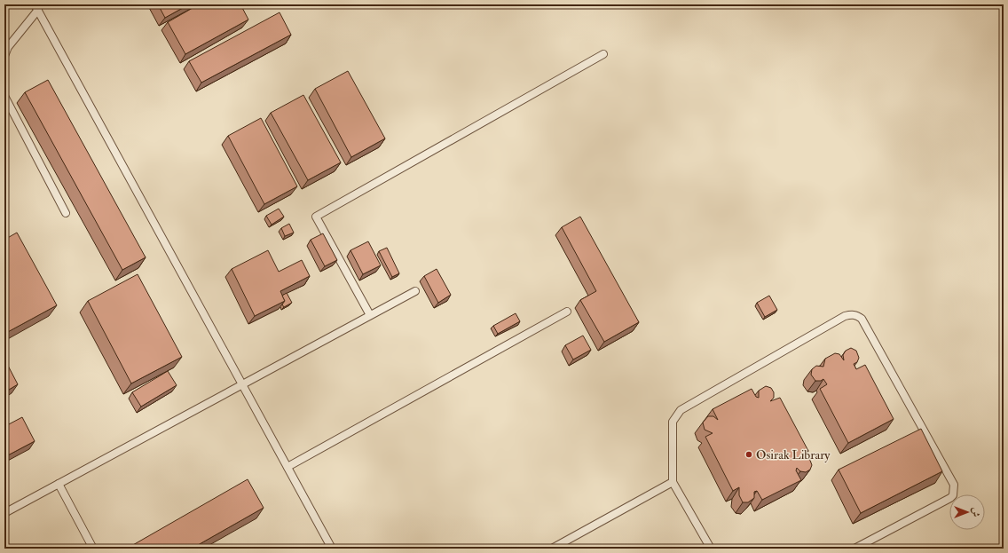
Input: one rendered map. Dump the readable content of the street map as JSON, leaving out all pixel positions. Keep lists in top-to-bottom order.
{
  "places": ["Osirak Library"],
  "north": "right"
}
